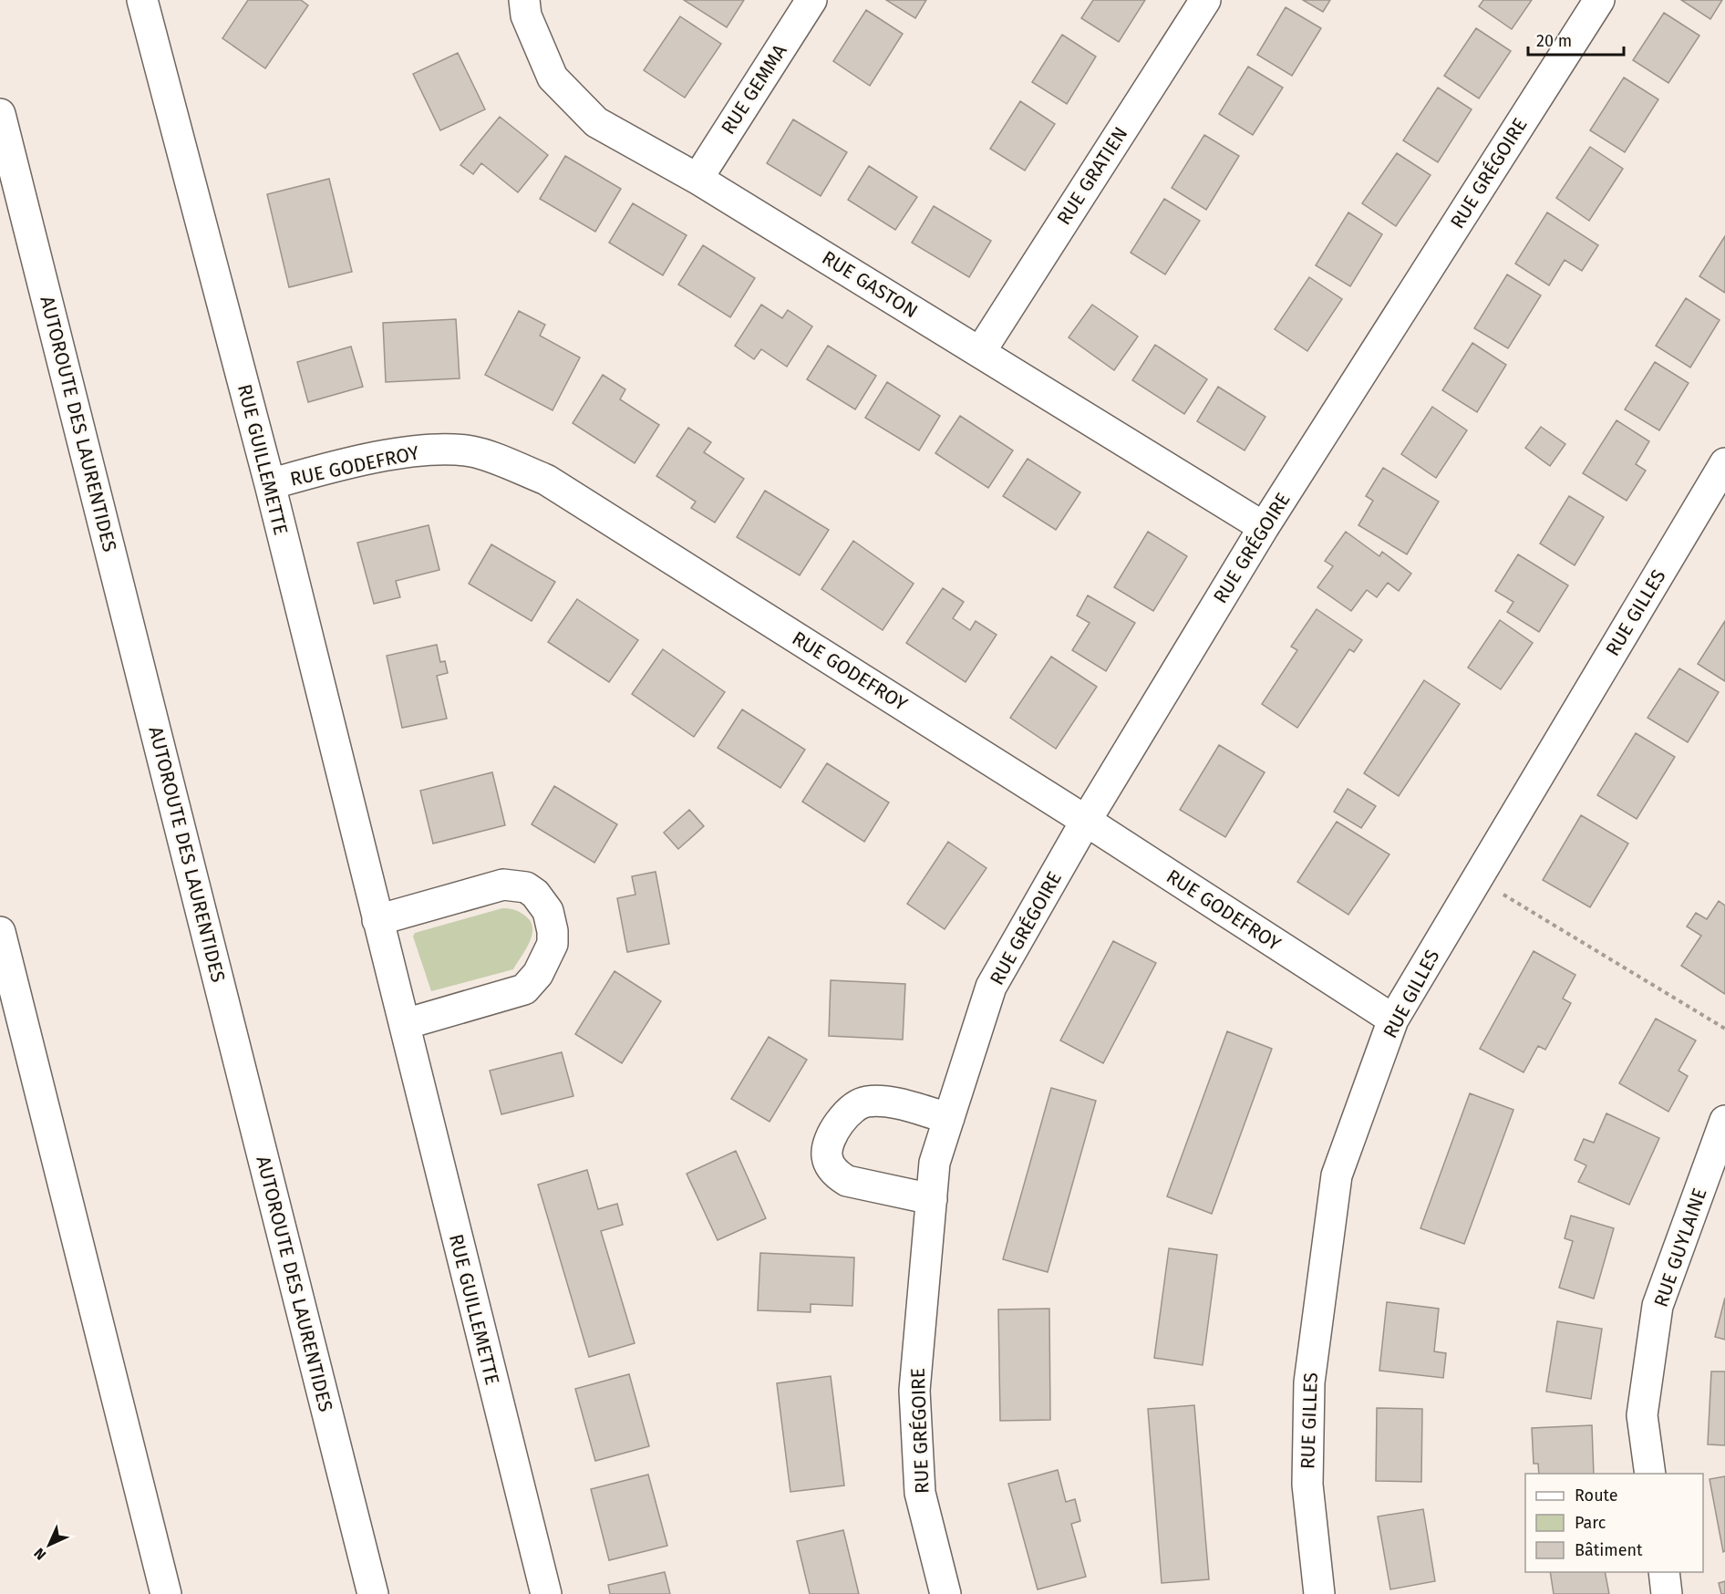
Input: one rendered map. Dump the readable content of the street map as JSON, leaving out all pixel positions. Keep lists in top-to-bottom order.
{
  "streets": {
    "main road": [
      "RUE GEMMA",
      "RUE GRÉGOIRE",
      "RUE GRATIEN",
      "RUE GASTON",
      "AUTOROUTE DES LAURENTIDES",
      "RUE GUILLEMETTE",
      "RUE GODEFROY",
      "RUE GILLES",
      "RUE GUYLAINE"
    ]
  },
  "crossings": [
    ["RUE GEMMA", "RUE GASTON"],
    ["RUE GRÉGOIRE", "RUE GASTON"],
    ["RUE GRÉGOIRE", "RUE GODEFROY"],
    ["RUE GRATIEN", "RUE GASTON"],
    ["RUE GUILLEMETTE", "RUE GODEFROY"],
    ["RUE GODEFROY", "RUE GILLES"]
  ],
  "legend": ["Route", "Parc", "Bâtiment"],
  "scale_bar": "20 m",
  "north": "bottom left"
}
